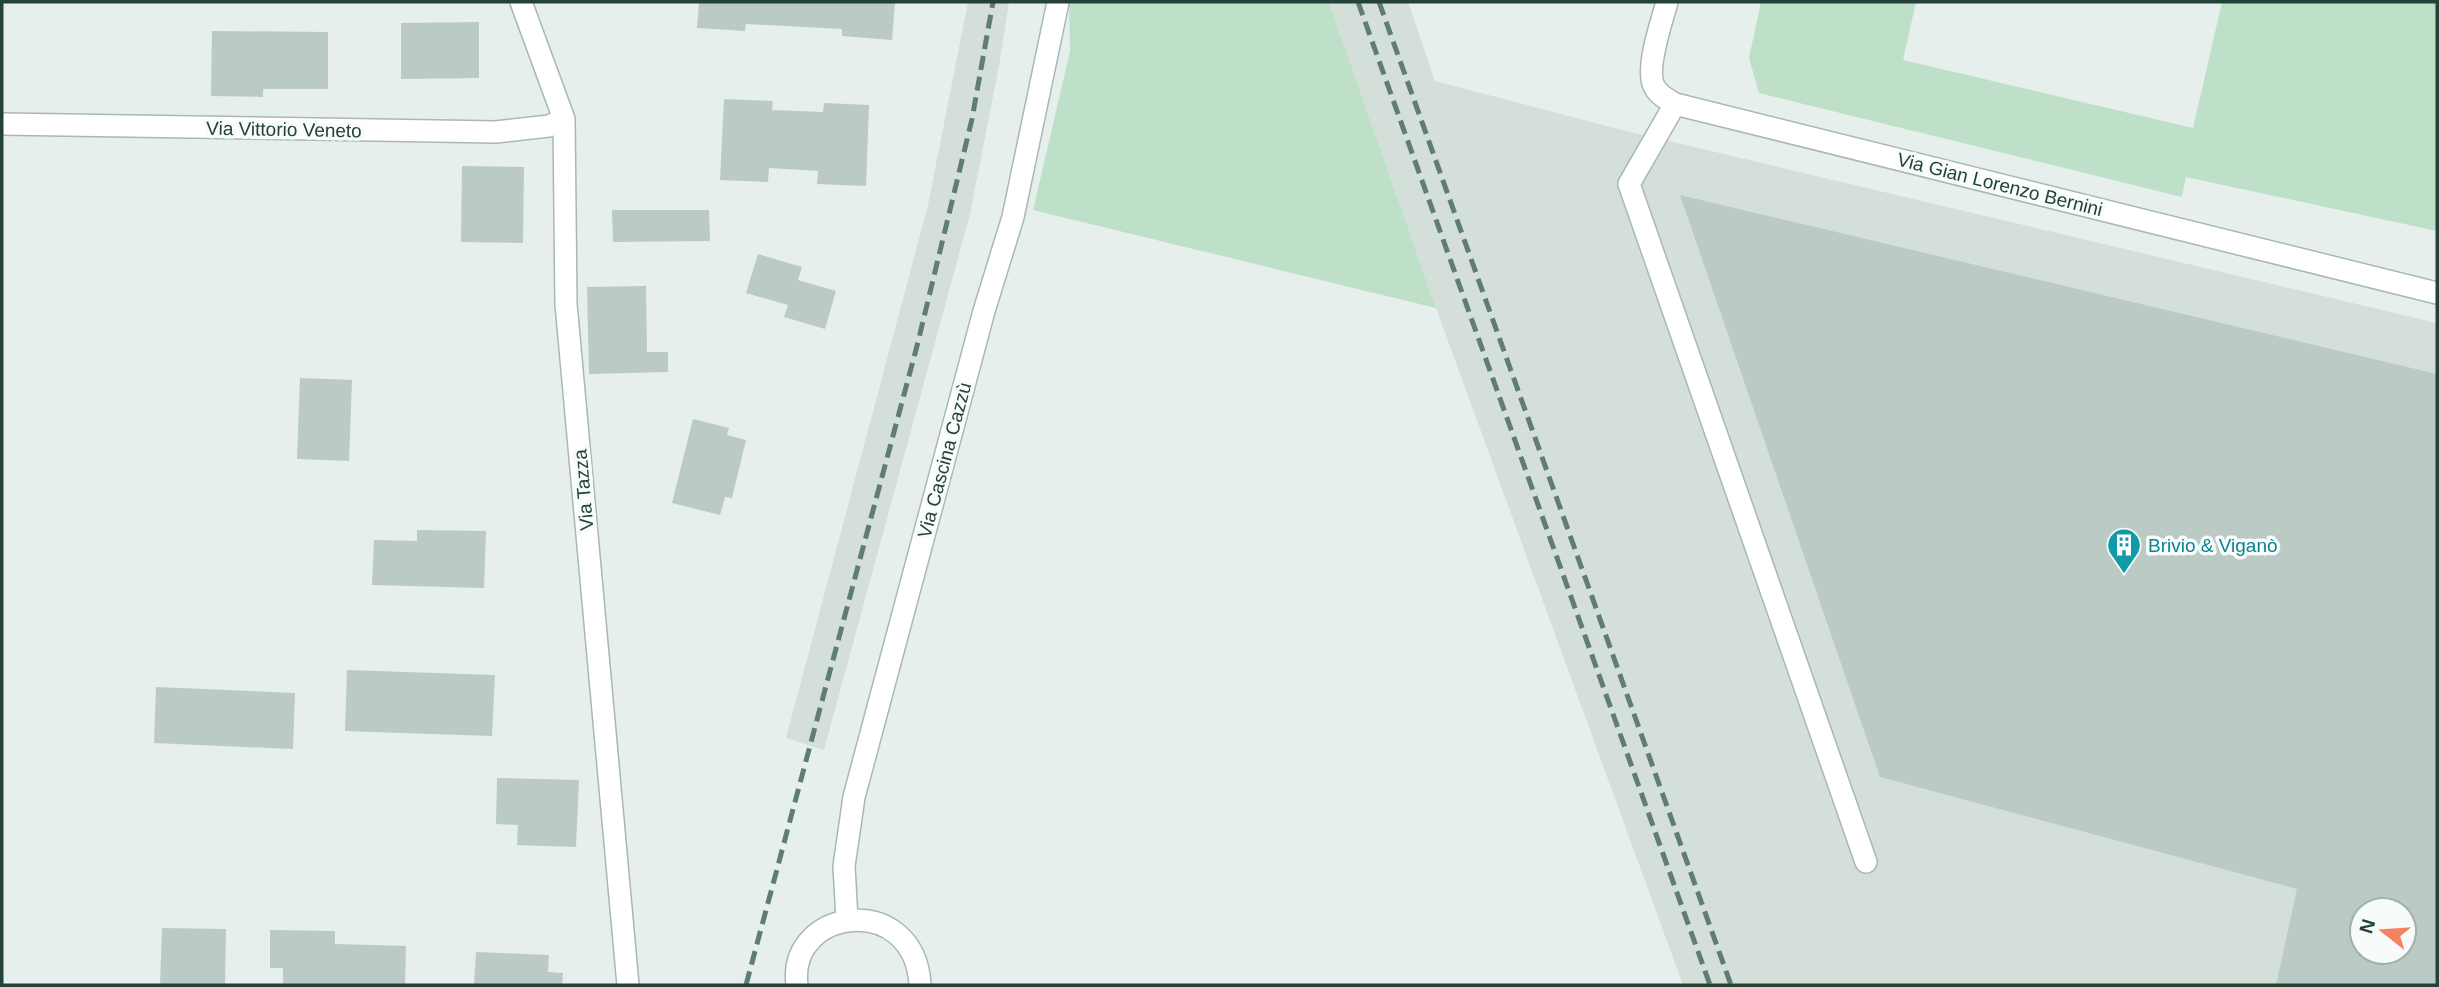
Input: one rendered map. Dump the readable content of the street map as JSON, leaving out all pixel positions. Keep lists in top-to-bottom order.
{
  "streets": {
    "street": [
      "Via Vittorio Veneto",
      "Via Gian Lorenzo Bernini",
      "Via Cascina Cazzù",
      "Via Tazza"
    ]
  },
  "crossings": [
    ["Via Vittorio Veneto", "Via Tazza"]
  ],
  "places": {
    "building": ["Brivio & Viganò"]
  },
  "north": "left"
}
